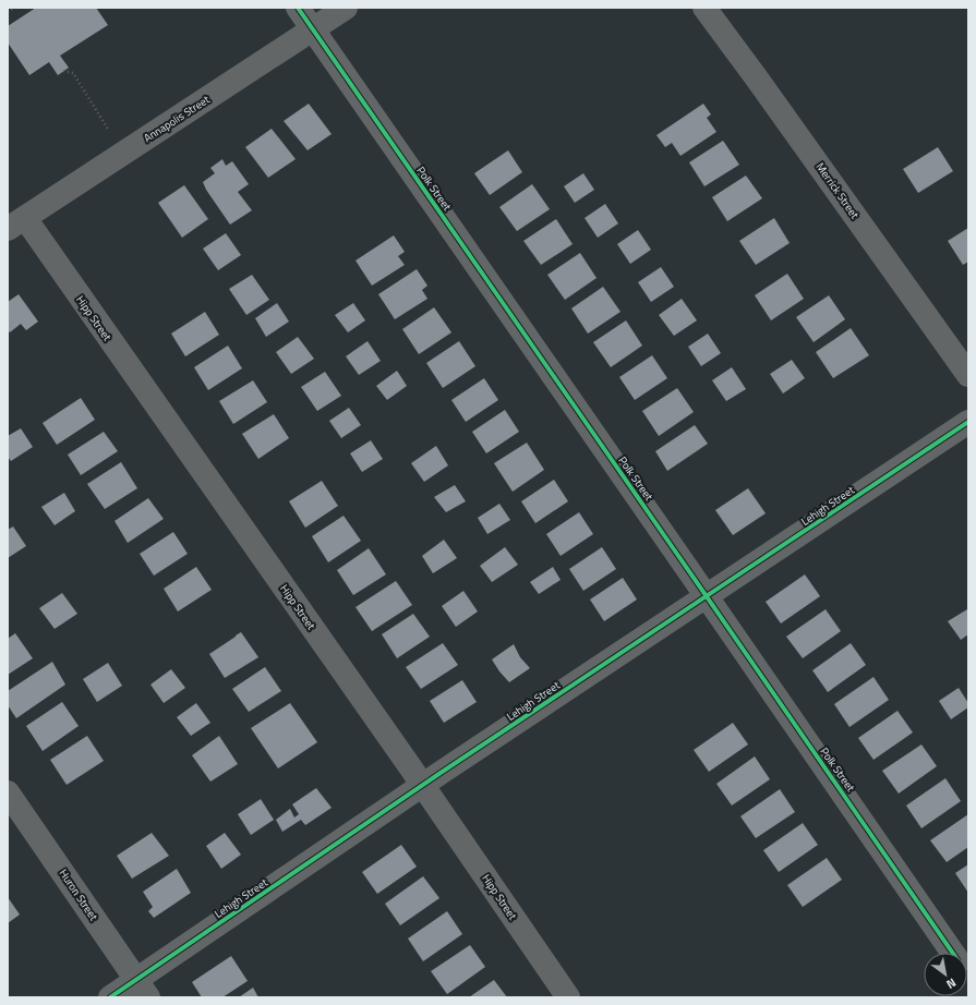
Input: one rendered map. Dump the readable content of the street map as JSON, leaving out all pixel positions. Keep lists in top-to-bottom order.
{
  "streets": {
    "street": [
      "Annapolis Street",
      "Polk Street",
      "Merrick Street",
      "Hipp Street",
      "Lehigh Street",
      "Huron Street"
    ]
  },
  "crossings": [
    ["Annapolis Street", "Polk Street"],
    ["Annapolis Street", "Hipp Street"],
    ["Polk Street", "Lehigh Street"],
    ["Hipp Street", "Lehigh Street"],
    ["Lehigh Street", "Huron Street"]
  ],
  "north": "bottom right"
}
